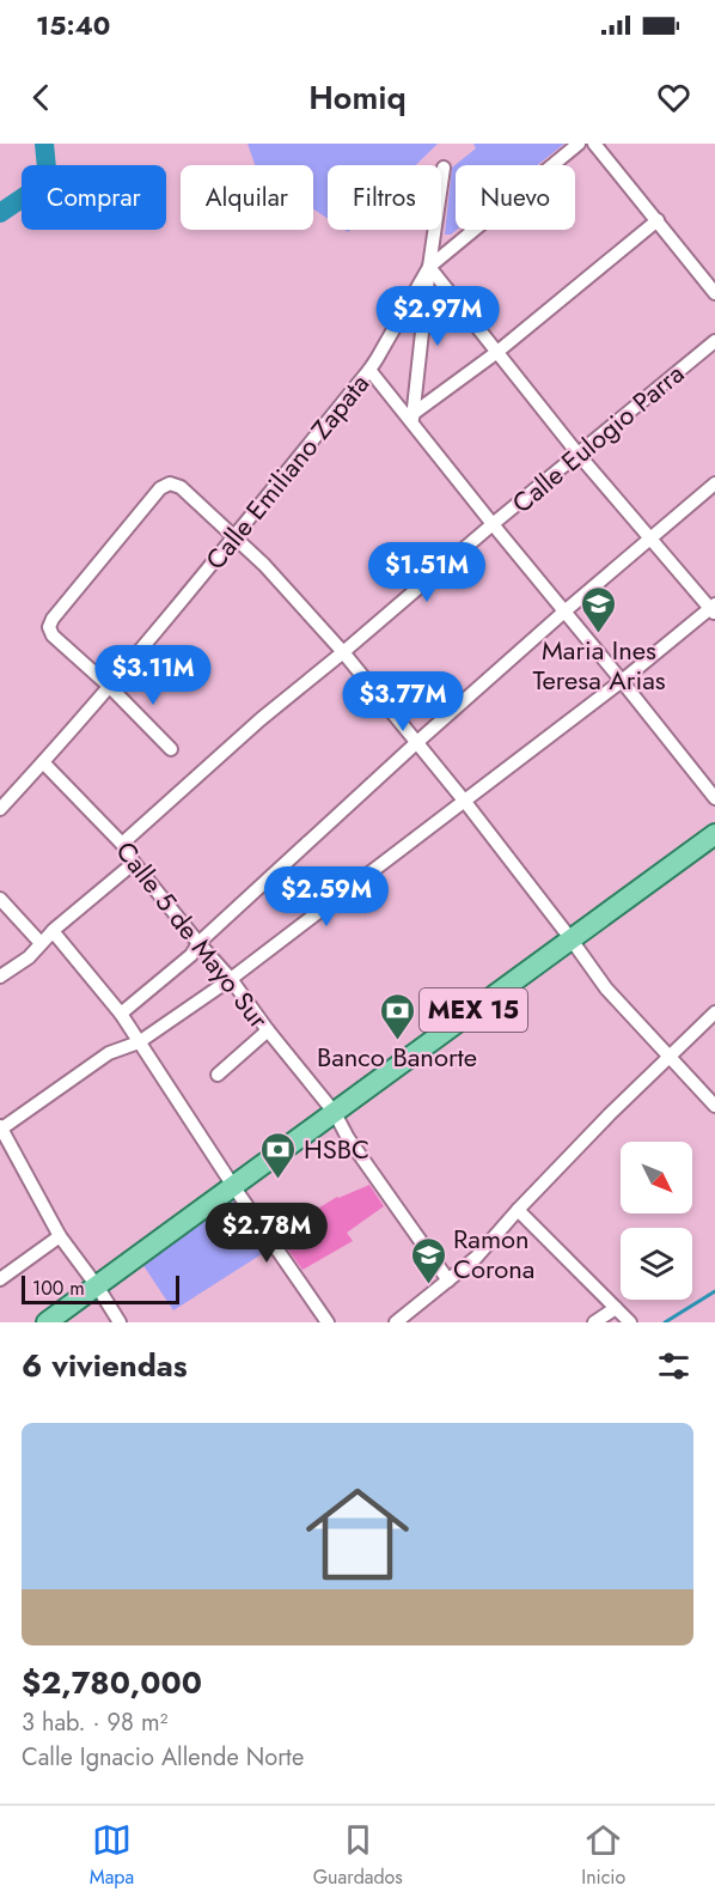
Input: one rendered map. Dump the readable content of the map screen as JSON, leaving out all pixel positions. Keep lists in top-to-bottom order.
{
  "streets": {
    "main road": ["MEX 15"],
    "street": ["Calle Eulogio Parra", "Calle Emiliano Zapata", "Calle 5 de Mayo Sur"]
  },
  "crossings": [
    ["Calle Eulogio Parra", "Calle 5 de Mayo Sur"],
    ["Calle Emiliano Zapata", "Calle 5 de Mayo Sur"],
    ["Calle 5 de Mayo Sur", "MEX 15"]
  ],
  "places": {
    "school or university": ["Maria Ines Teresa Arias", "Ramon Corona"],
    "bank": ["Banco Banorte", "HSBC"]
  },
  "scale_bar": "100 m",
  "north": "bottom right",
  "page": {
    "status": "15:40",
    "header": "Homiq",
    "chip": [
      "Comprar",
      "Alquilar",
      "Filtros",
      "Nuevo"
    ],
    "price": [
      "$2.97M",
      "$1.51M",
      "$3.11M",
      "$3.77M",
      "$2.59M",
      "$2.78M"
    ],
    "scale": "100 m",
    "heading": "6 viviendas",
    "list": [
      {
        "name": "$2,780,000",
        "note": "3 hab. · 98 m² · Calle Ignacio Allende Norte"
      }
    ],
    "tabs": ["Mapa", "Guardados", "Inicio"]
  }
}
